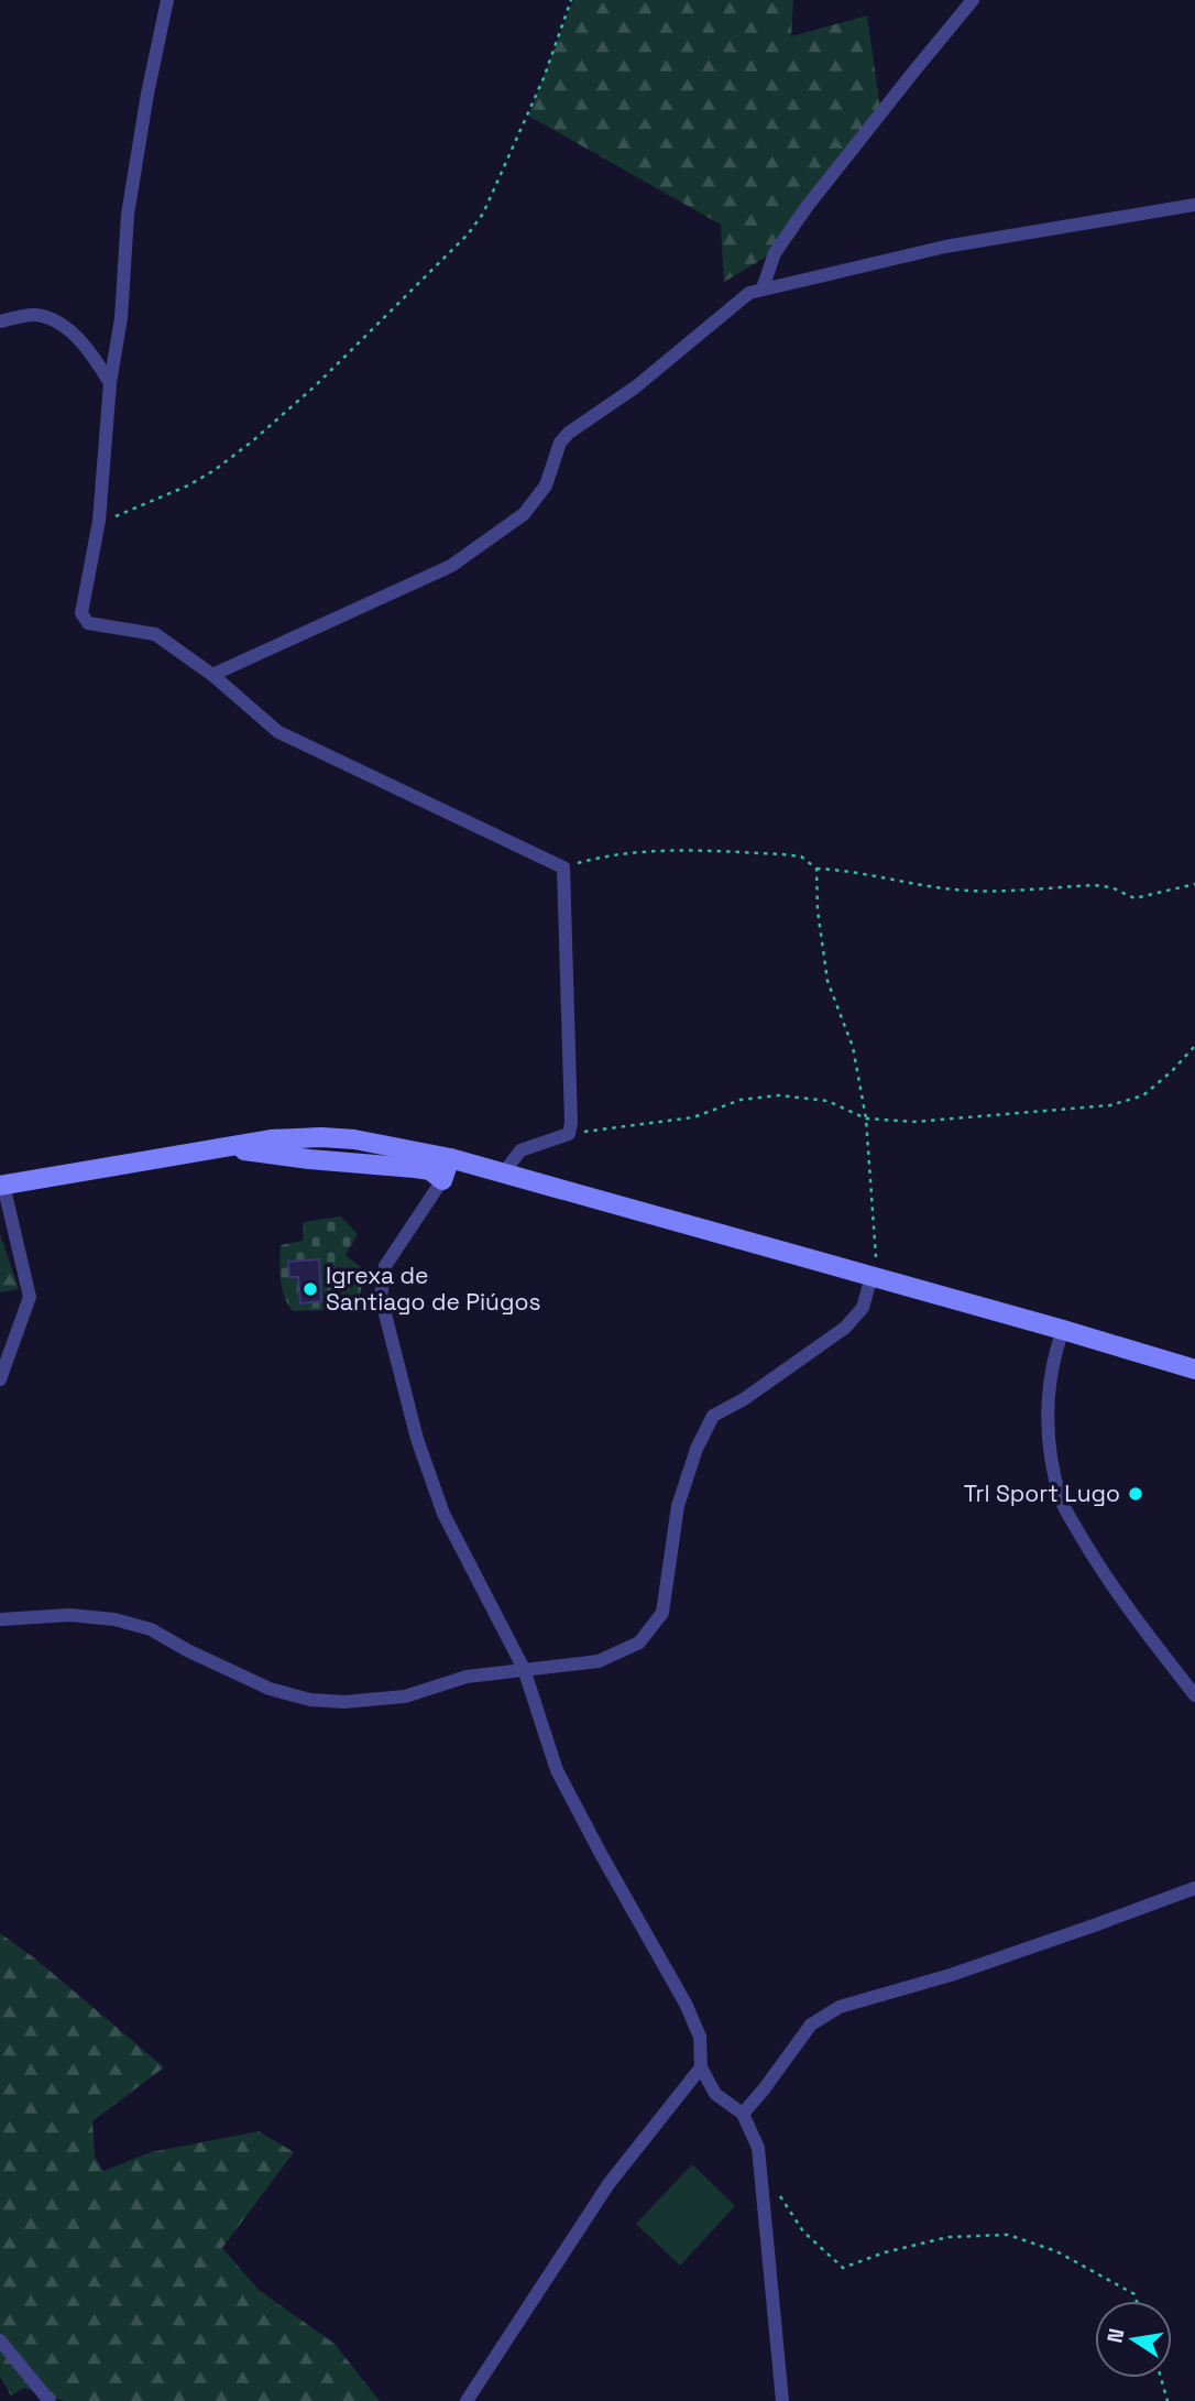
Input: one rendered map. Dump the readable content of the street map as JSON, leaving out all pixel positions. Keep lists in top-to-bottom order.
{
  "places": ["Igrexa de Santiago de Piúgos", "Trl Sport Lugo"],
  "north": "left"
}
